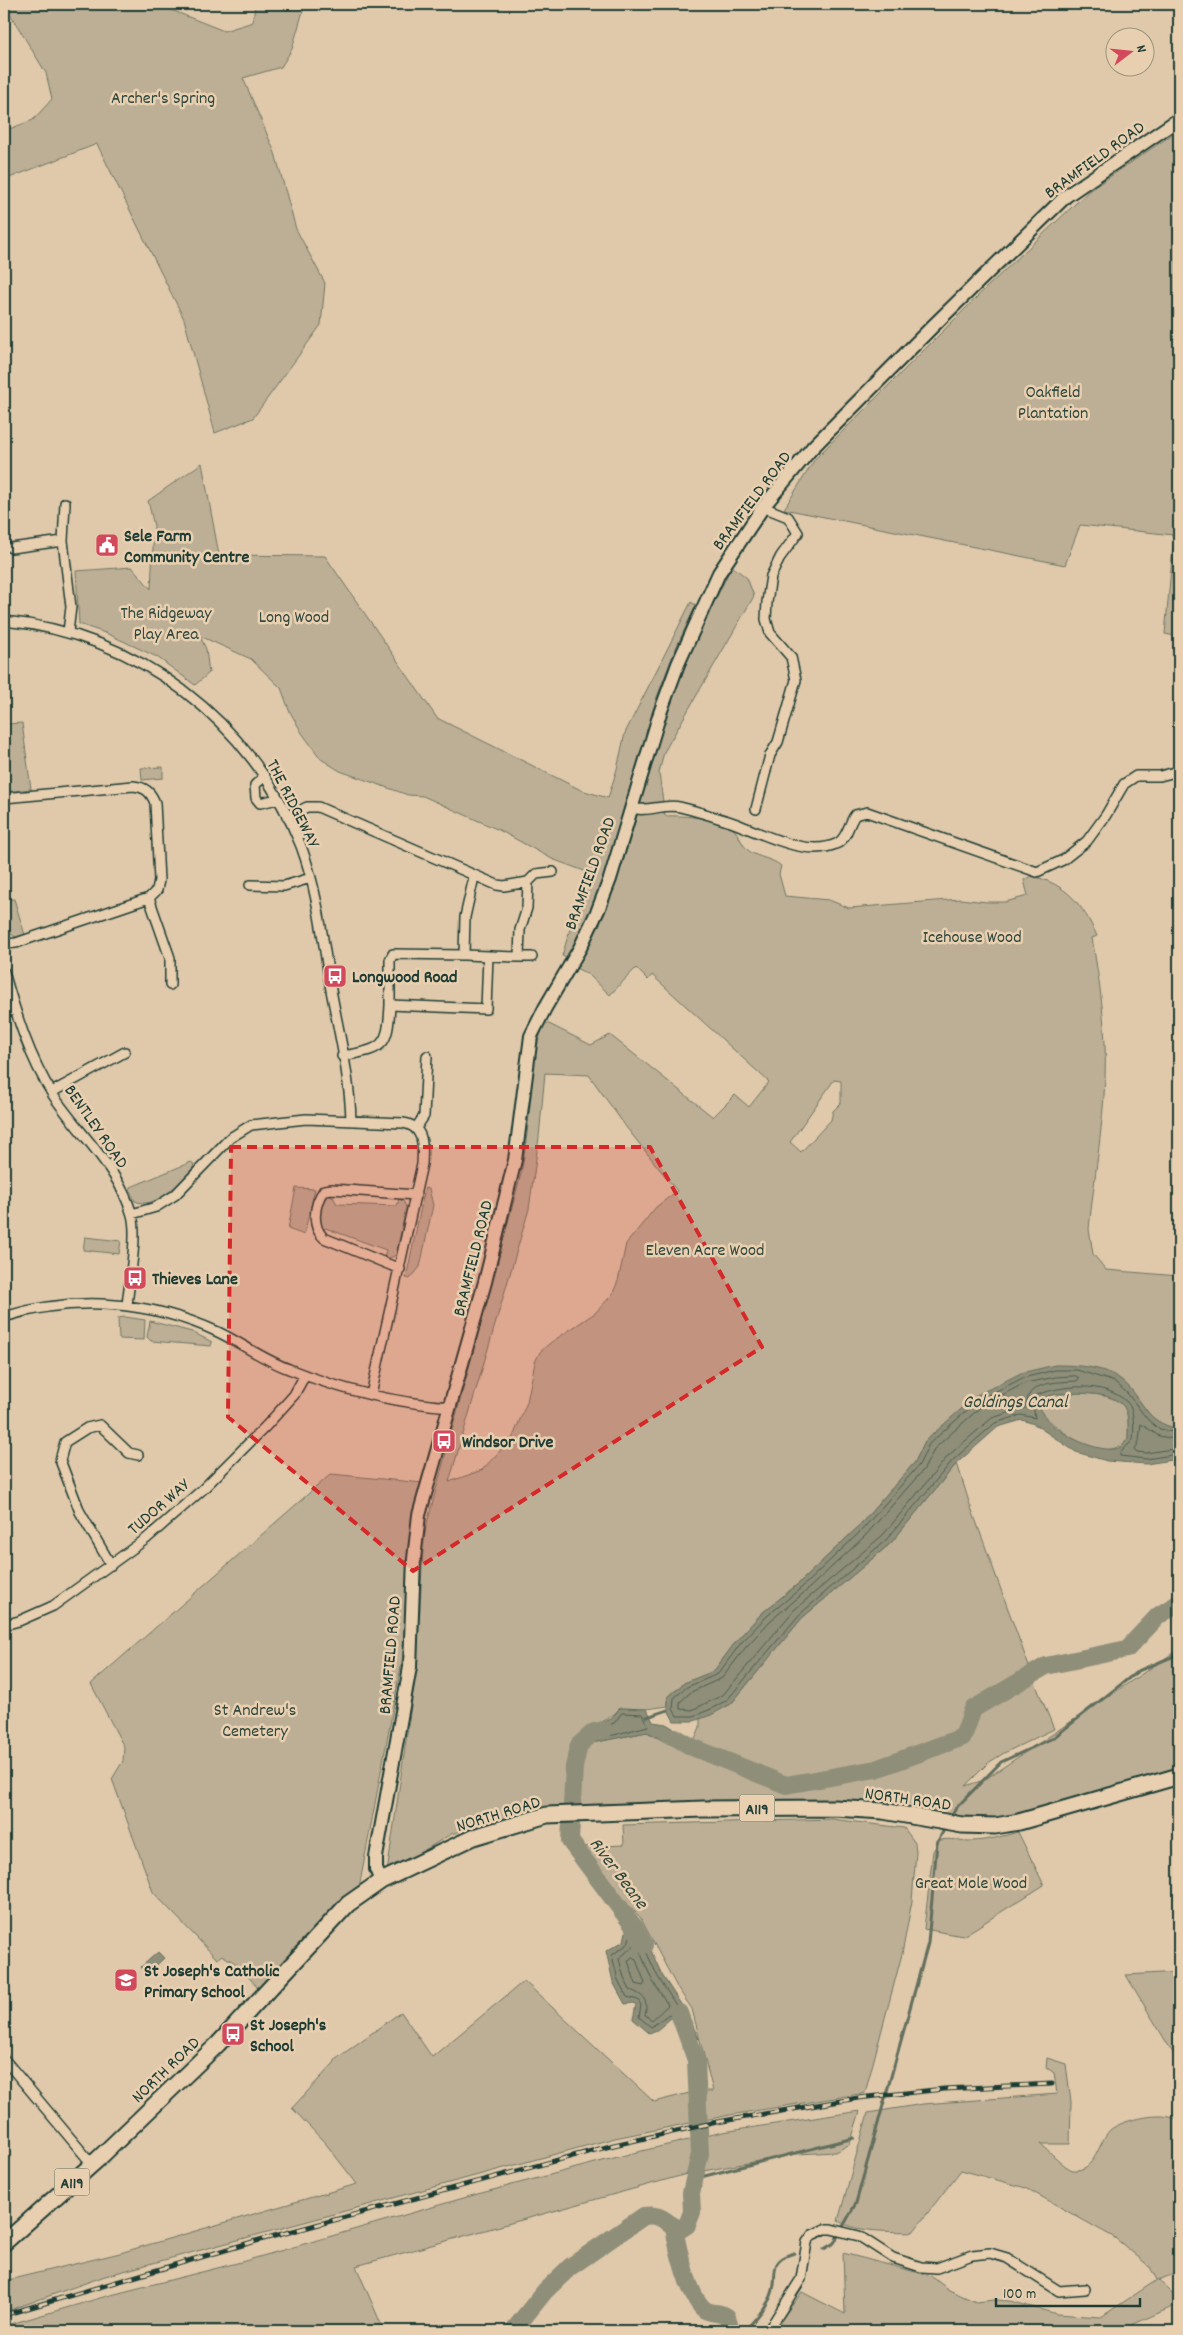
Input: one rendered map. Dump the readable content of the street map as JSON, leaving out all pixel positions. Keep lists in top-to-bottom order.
{
  "streets": {
    "main road": ["NORTH ROAD", "A119"],
    "street": [
      "BRAMFIELD ROAD",
      "THE RIDGEWAY",
      "BENTLEY ROAD",
      "TUDOR WAY"
    ]
  },
  "crossings": [
    ["BRAMFIELD ROAD", "NORTH ROAD"]
  ],
  "water": ["Goldings Canal", "River Beane"],
  "parks": [
    "Archer's Spring",
    "Oakfield Plantation",
    "The Ridgeway Play Area",
    "Long Wood",
    "Icehouse Wood",
    "Eleven Acre Wood",
    "St Andrew's Cemetery",
    "Great Mole Wood"
  ],
  "places": {
    "public building": ["Sele Farm Community Centre"],
    "bus stop": [
      "Longwood Road",
      "Thieves Lane",
      "Windsor Drive",
      "St Joseph's School"
    ],
    "school or university": ["St Joseph's Catholic Primary School"]
  },
  "scale_bar": "100 m",
  "north": "right"
}
